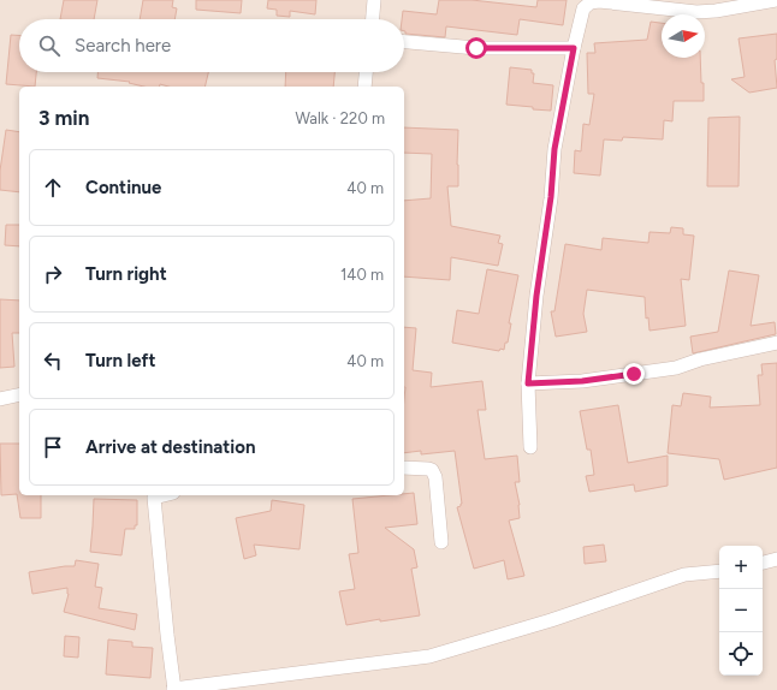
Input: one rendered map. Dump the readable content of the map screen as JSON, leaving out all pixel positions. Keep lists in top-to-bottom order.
{
  "north": "right",
  "page": {
    "search": "Search here",
    "heading": ["3 min", "Walk · 220 m"],
    "list": [
      ["Continue", "40 m"],
      ["Turn right", "140 m"],
      ["Turn left", "40 m"],
      "Arrive at destination"
    ],
    "map_buttons": ["+", "−"]
  }
}
